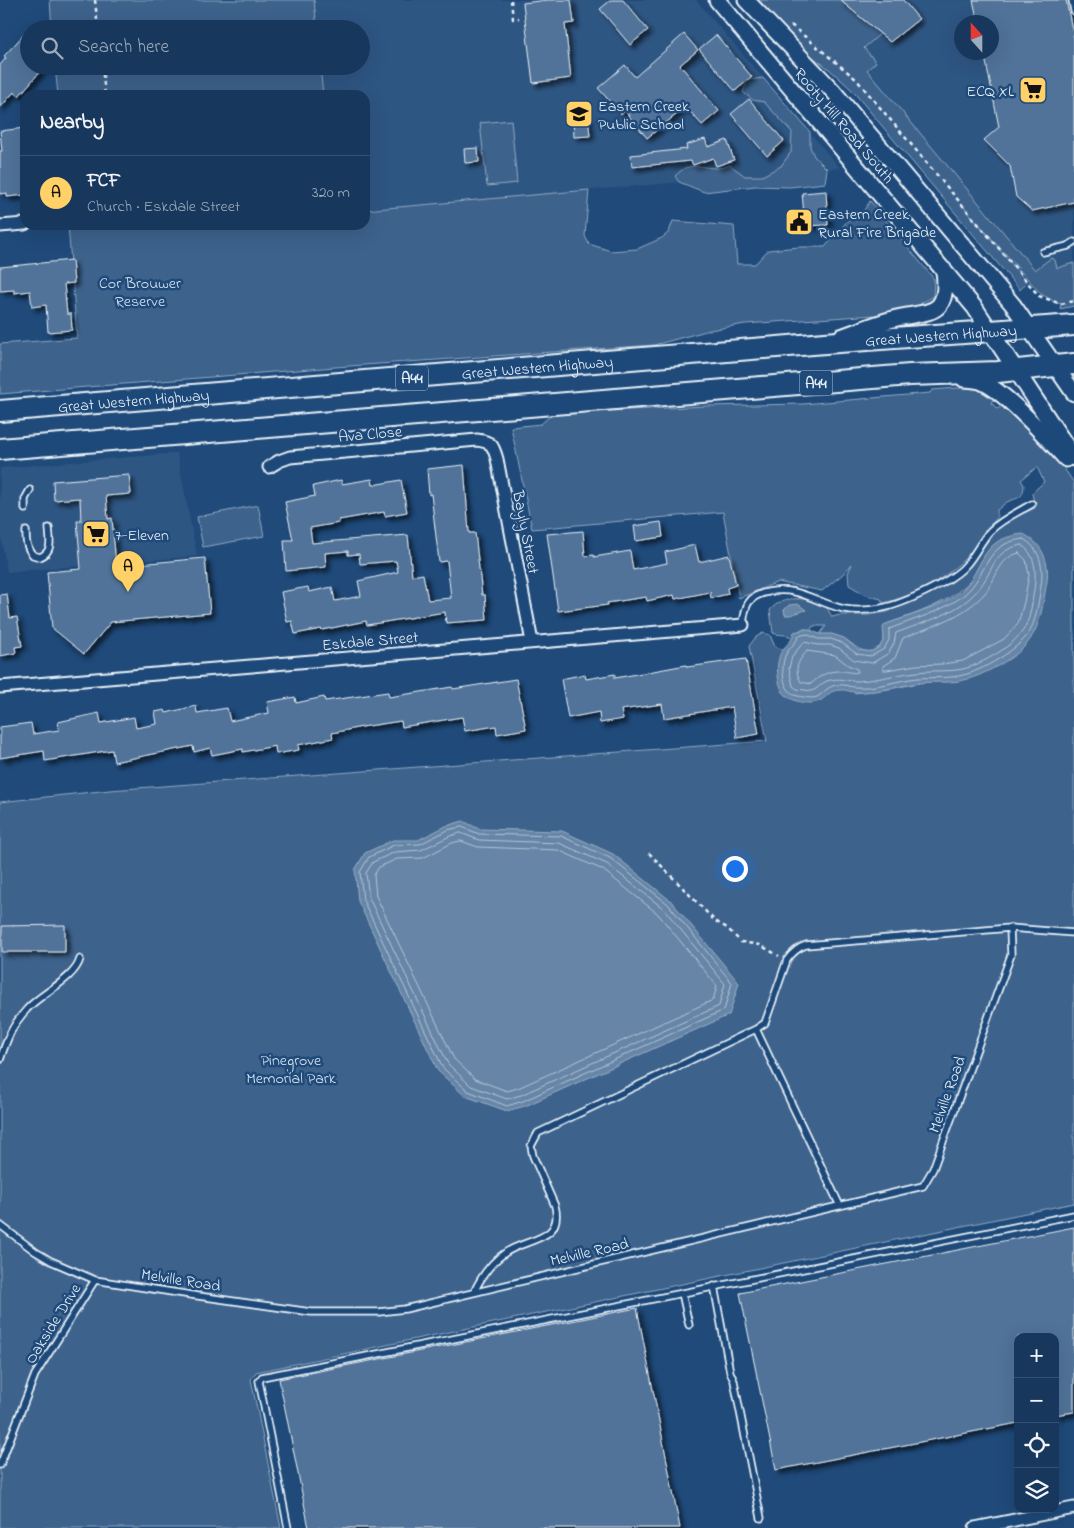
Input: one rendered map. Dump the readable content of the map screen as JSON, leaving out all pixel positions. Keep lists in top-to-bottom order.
{
  "streets": {
    "highway": ["Great Western Highway", "A44"],
    "main road": ["Rooty Hill Road South"],
    "street": ["Ava Close", "Bayly Street", "Eskdale Street"],
    "lane": ["Melville Road", "Oakside Drive"]
  },
  "crossings": [
    ["Rooty Hill Road South", "Great Western Highway"],
    ["Rooty Hill Road South", "A44"],
    ["Ava Close", "Bayly Street"],
    ["Bayly Street", "Eskdale Street"],
    ["Melville Road", "Oakside Drive"]
  ],
  "parks": ["Cor Brouwer Reserve", "Pinegrove Memorial Park"],
  "places": {
    "supermarket": ["ECQ XL", "7-Eleven"],
    "school or university": ["Eastern Creek Public School"],
    "public building": ["Eastern Creek Rural Fire Brigade"]
  },
  "north": "top",
  "page": {
    "search": "Search here",
    "heading": "Nearby",
    "list": [
      {
        "mark": "A",
        "name": "FCF",
        "note": "Church · Eskdale Street",
        "value": "320 m"
      }
    ],
    "pins": "A",
    "map_buttons": ["+", "−"]
  }
}
